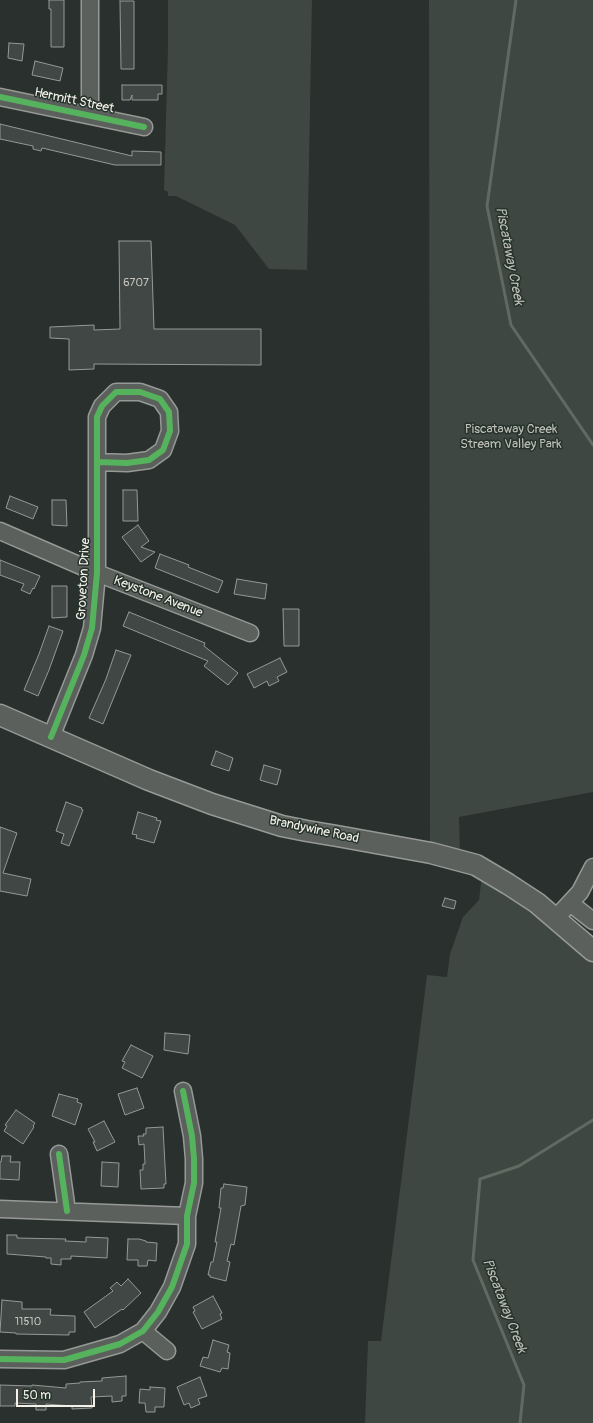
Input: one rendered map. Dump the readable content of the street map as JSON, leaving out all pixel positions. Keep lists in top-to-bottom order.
{
  "streets": {
    "main road": ["Brandywine Road"],
    "street": ["Hermitt Street", "Groveton Drive", "Keystone Avenue"]
  },
  "crossings": [
    ["Groveton Drive", "Keystone Avenue"],
    ["Groveton Drive", "Brandywine Road"]
  ],
  "water": ["Piscataway Creek"],
  "parks": ["Piscataway Creek Stream Valley Park"],
  "house_numbers": ["6707", "11510"],
  "scale_bar": "50 m"
}
